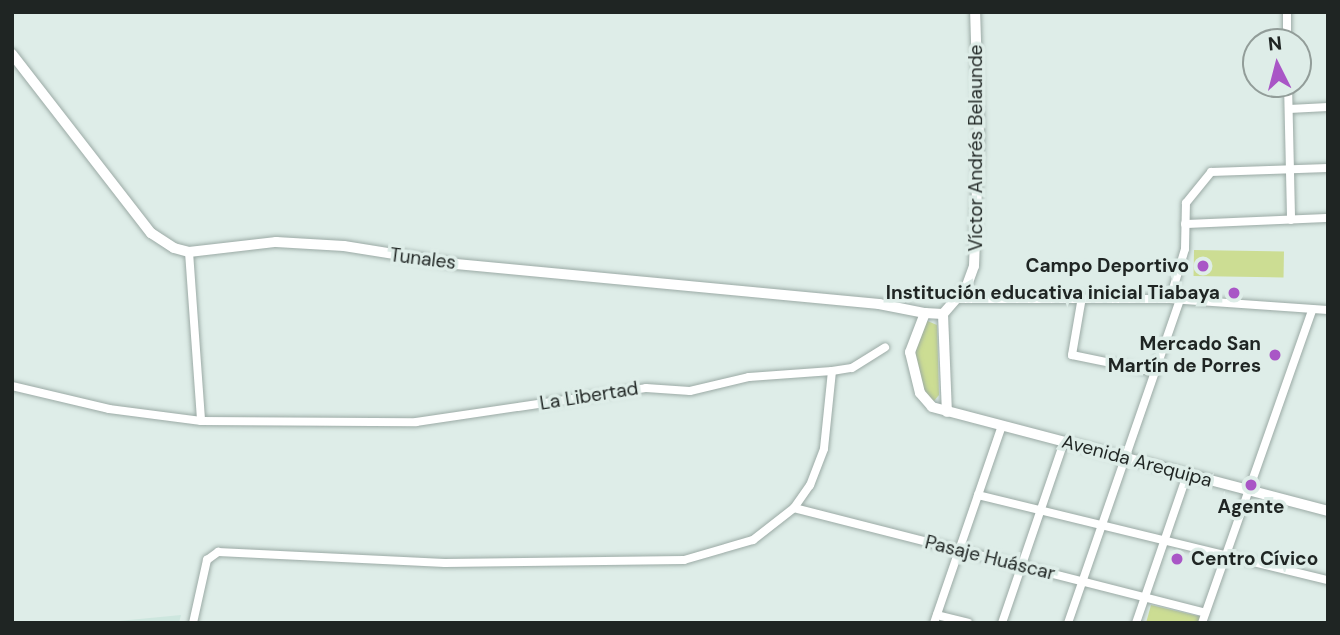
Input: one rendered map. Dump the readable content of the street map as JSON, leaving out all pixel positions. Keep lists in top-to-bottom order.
{
  "streets": {
    "main road": ["Víctor Andrés Belaunde", "Avenida Arequipa"],
    "street": ["Tunales", "La Libertad", "Pasaje Huáscar"]
  },
  "crossings": [
    ["Tunales", "Avenida Arequipa"]
  ],
  "places": [
    "Campo Deportivo",
    "Institución educativa inicial Tiabaya",
    "Mercado San Martín de Porres",
    "Agente",
    "Centro Cívico"
  ],
  "north": "top"
}
